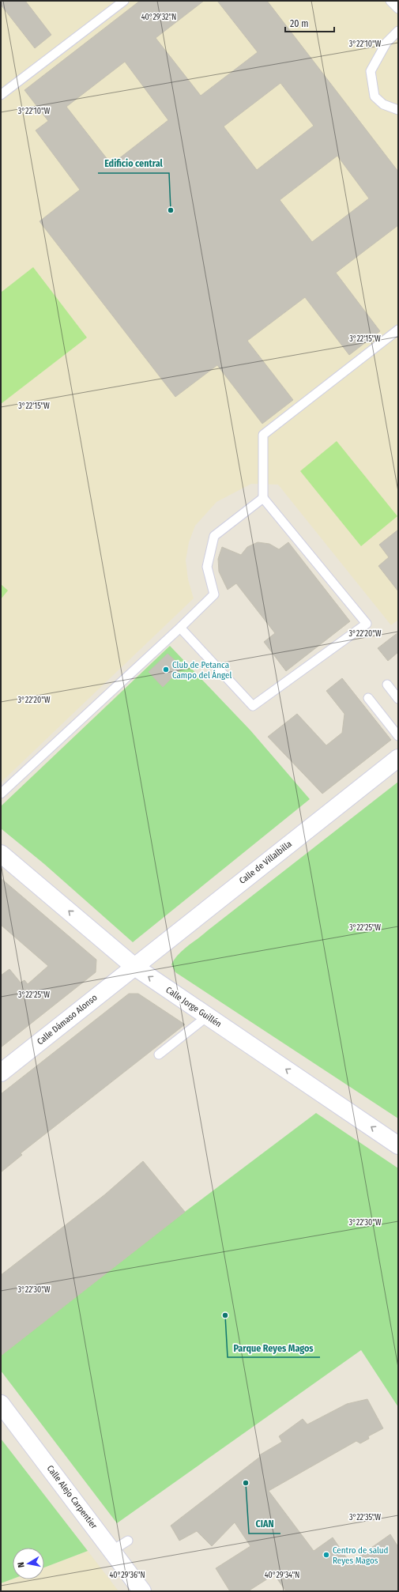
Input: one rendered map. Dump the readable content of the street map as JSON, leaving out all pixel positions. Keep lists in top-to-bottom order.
{
  "streets": {
    "street": [
      "Calle de Villalbilla",
      "Calle Jorge Guillén",
      "Calle Dámaso Alonso",
      "Calle Alejo Carpentier"
    ]
  },
  "crossings": [
    ["Calle de Villalbilla", "Calle Jorge Guillén"],
    ["Calle de Villalbilla", "Calle Dámaso Alonso"],
    ["Calle Jorge Guillén", "Calle Dámaso Alonso"]
  ],
  "one_way": ["Calle Jorge Guillén"],
  "places": [
    "Edificio central",
    "Club de Petanca Campo del Ángel",
    "Parque Reyes Magos",
    "CIAN",
    "Centro de salud Reyes Magos"
  ],
  "scale_bar": "20 m",
  "north": "left",
  "coordinates": [
    "40°29'32\"N",
    "3°22'10\"W",
    "3°22'15\"W",
    "3°22'20\"W",
    "3°22'25\"W",
    "3°22'30\"W",
    "3°22'35\"W",
    "40°29'36\"N",
    "40°29'34\"N"
  ]
}
